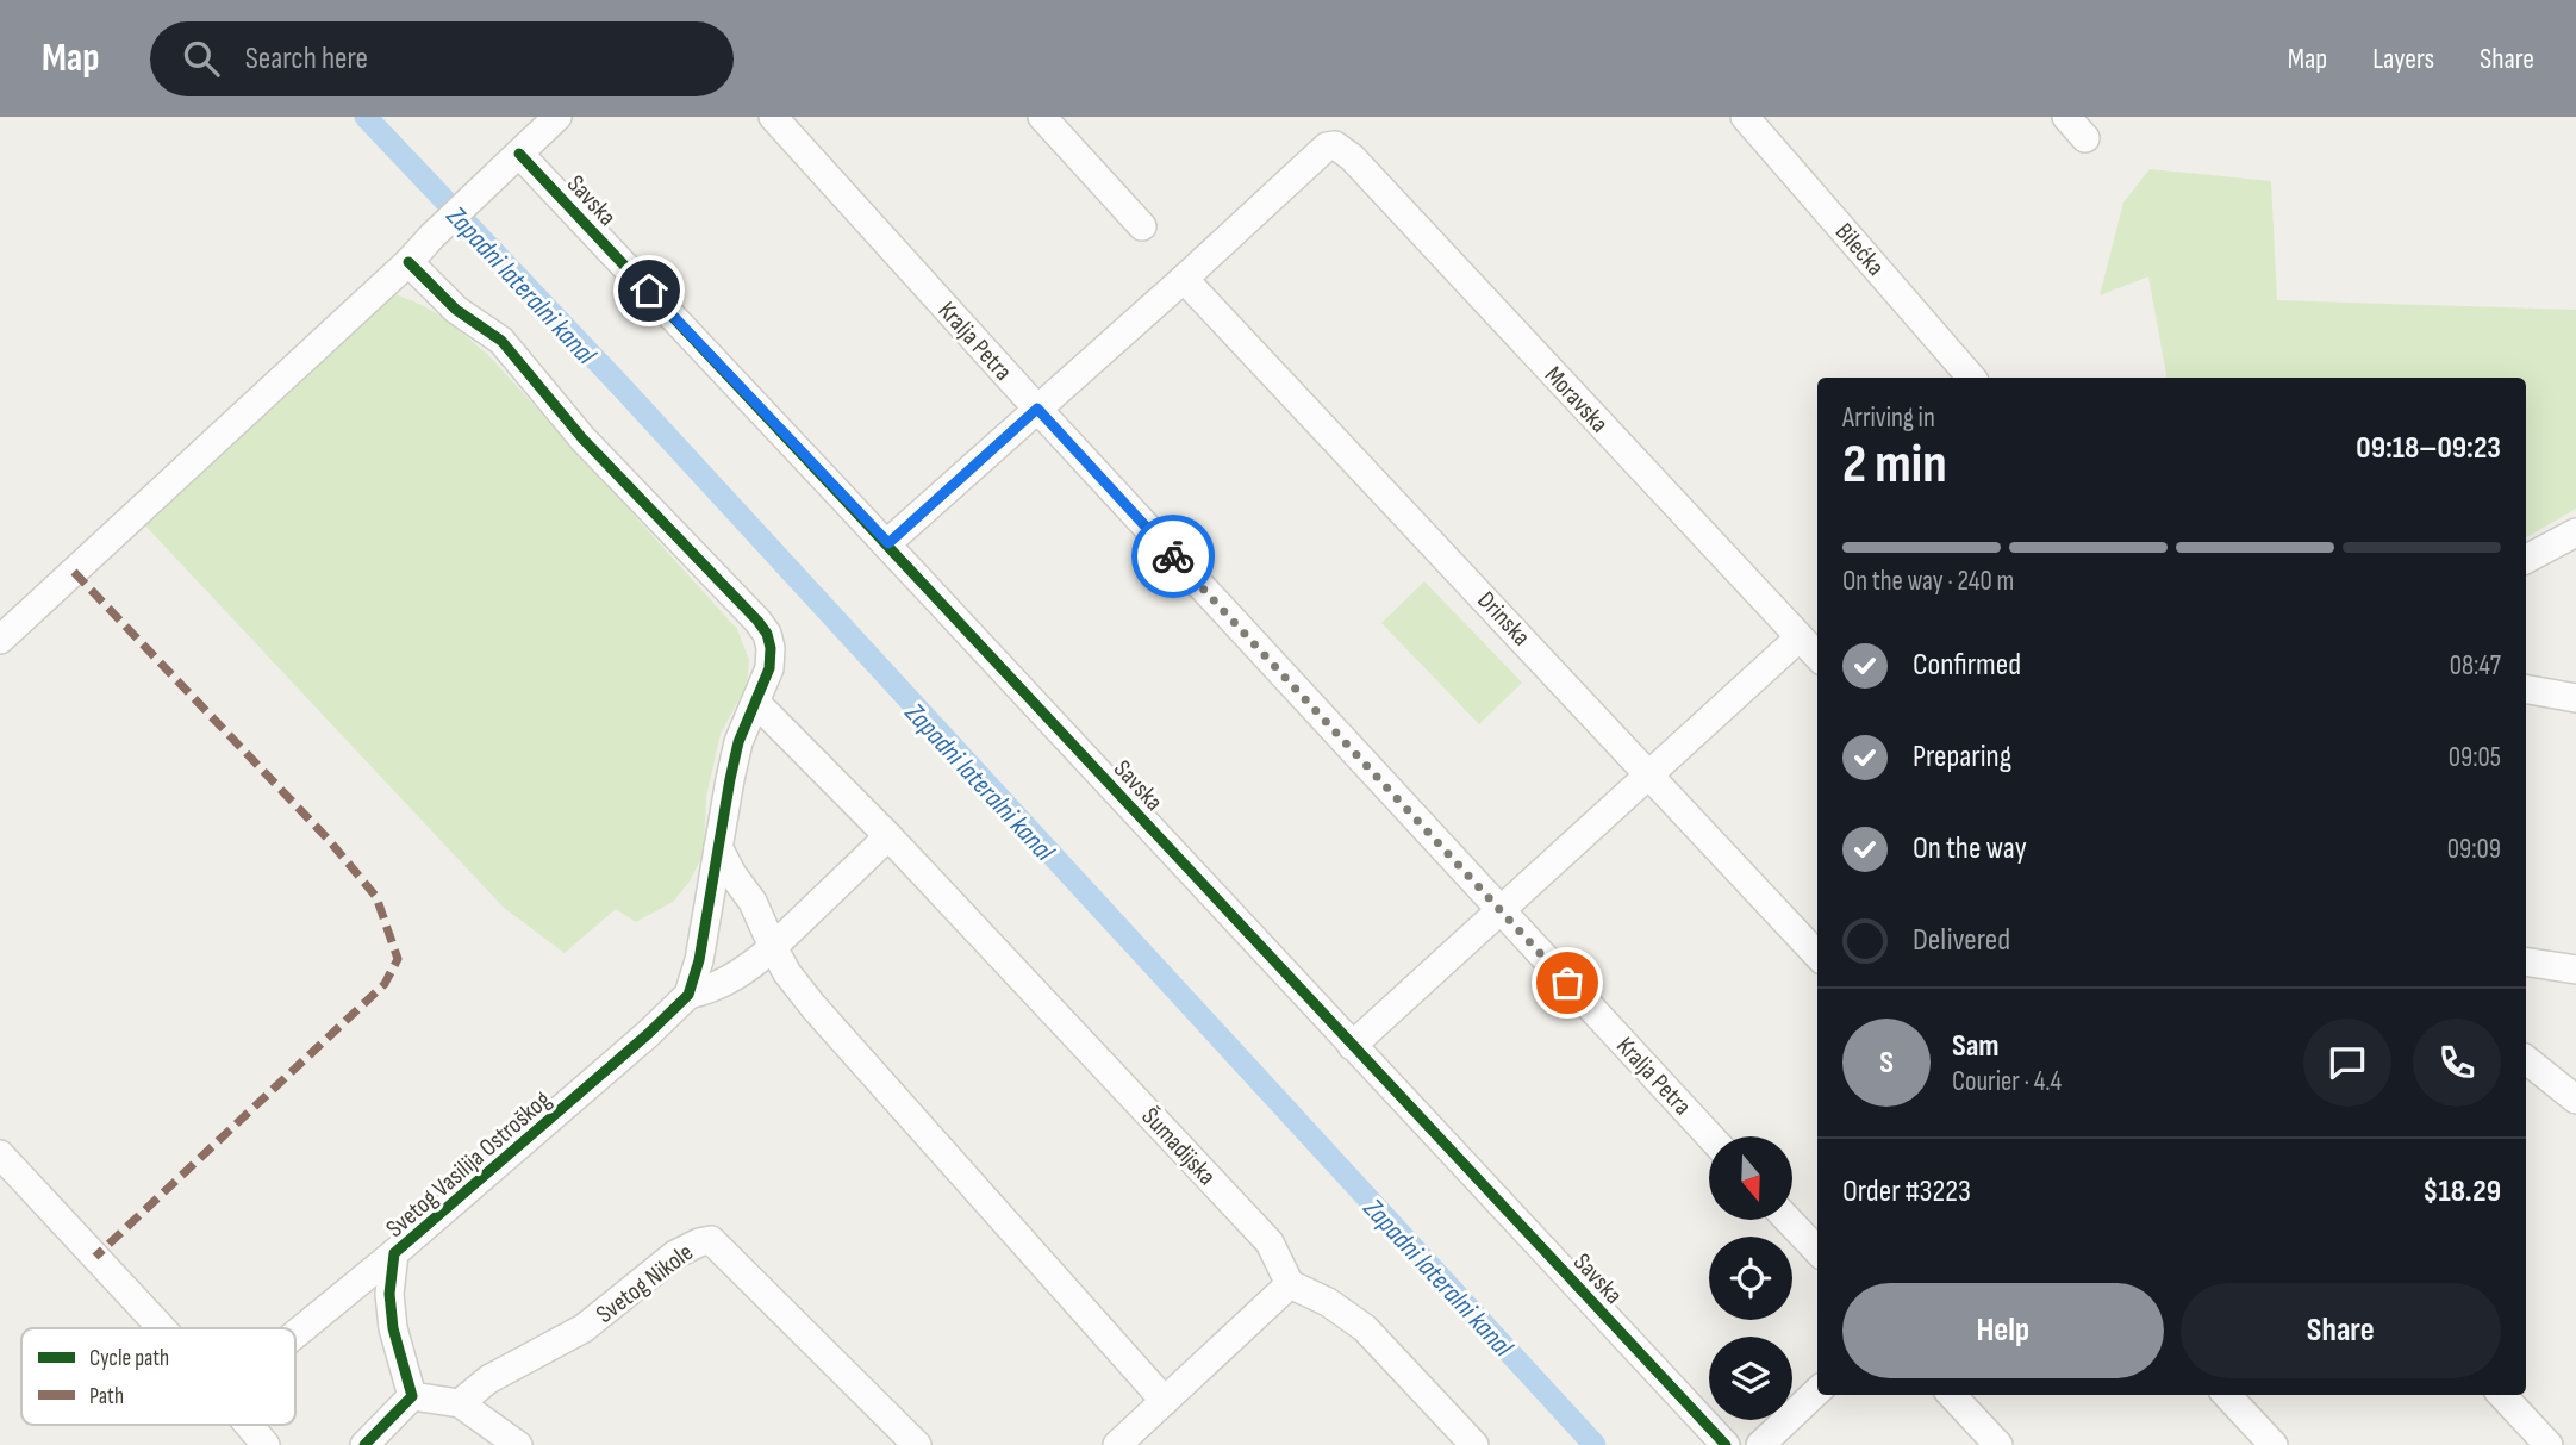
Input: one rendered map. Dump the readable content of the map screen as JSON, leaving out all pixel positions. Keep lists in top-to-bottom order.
{
  "streets": {
    "street": [
      "Savska",
      "Bilećka",
      "Kralja Petra",
      "Moravska",
      "Drinska",
      "Šumadijska",
      "Svetog Vasilija Ostroškog",
      "Svetog Nikole"
    ]
  },
  "crossings": [
    ["Moravska", "Drinska"]
  ],
  "water": ["Zapadni lateralni kanal"],
  "legend": ["Cycle path", "Path"],
  "north": "bottom",
  "page": {
    "header": "Map",
    "search": "Search here",
    "nav": ["Map", "Layers", "Share"],
    "heading": ["2 min", "Arriving in", "09:18–09:23"],
    "panel": [
      "Sam",
      "Courier · 4.4",
      "Order #3223",
      "$18.29"
    ],
    "bar": "On the way · 240 m",
    "list": [
      ["Confirmed", "08:47"],
      ["Preparing", "09:05"],
      ["On the way", "09:09"],
      "Delivered"
    ],
    "round": "S",
    "buttons": ["Help", "Share"]
  }
}
